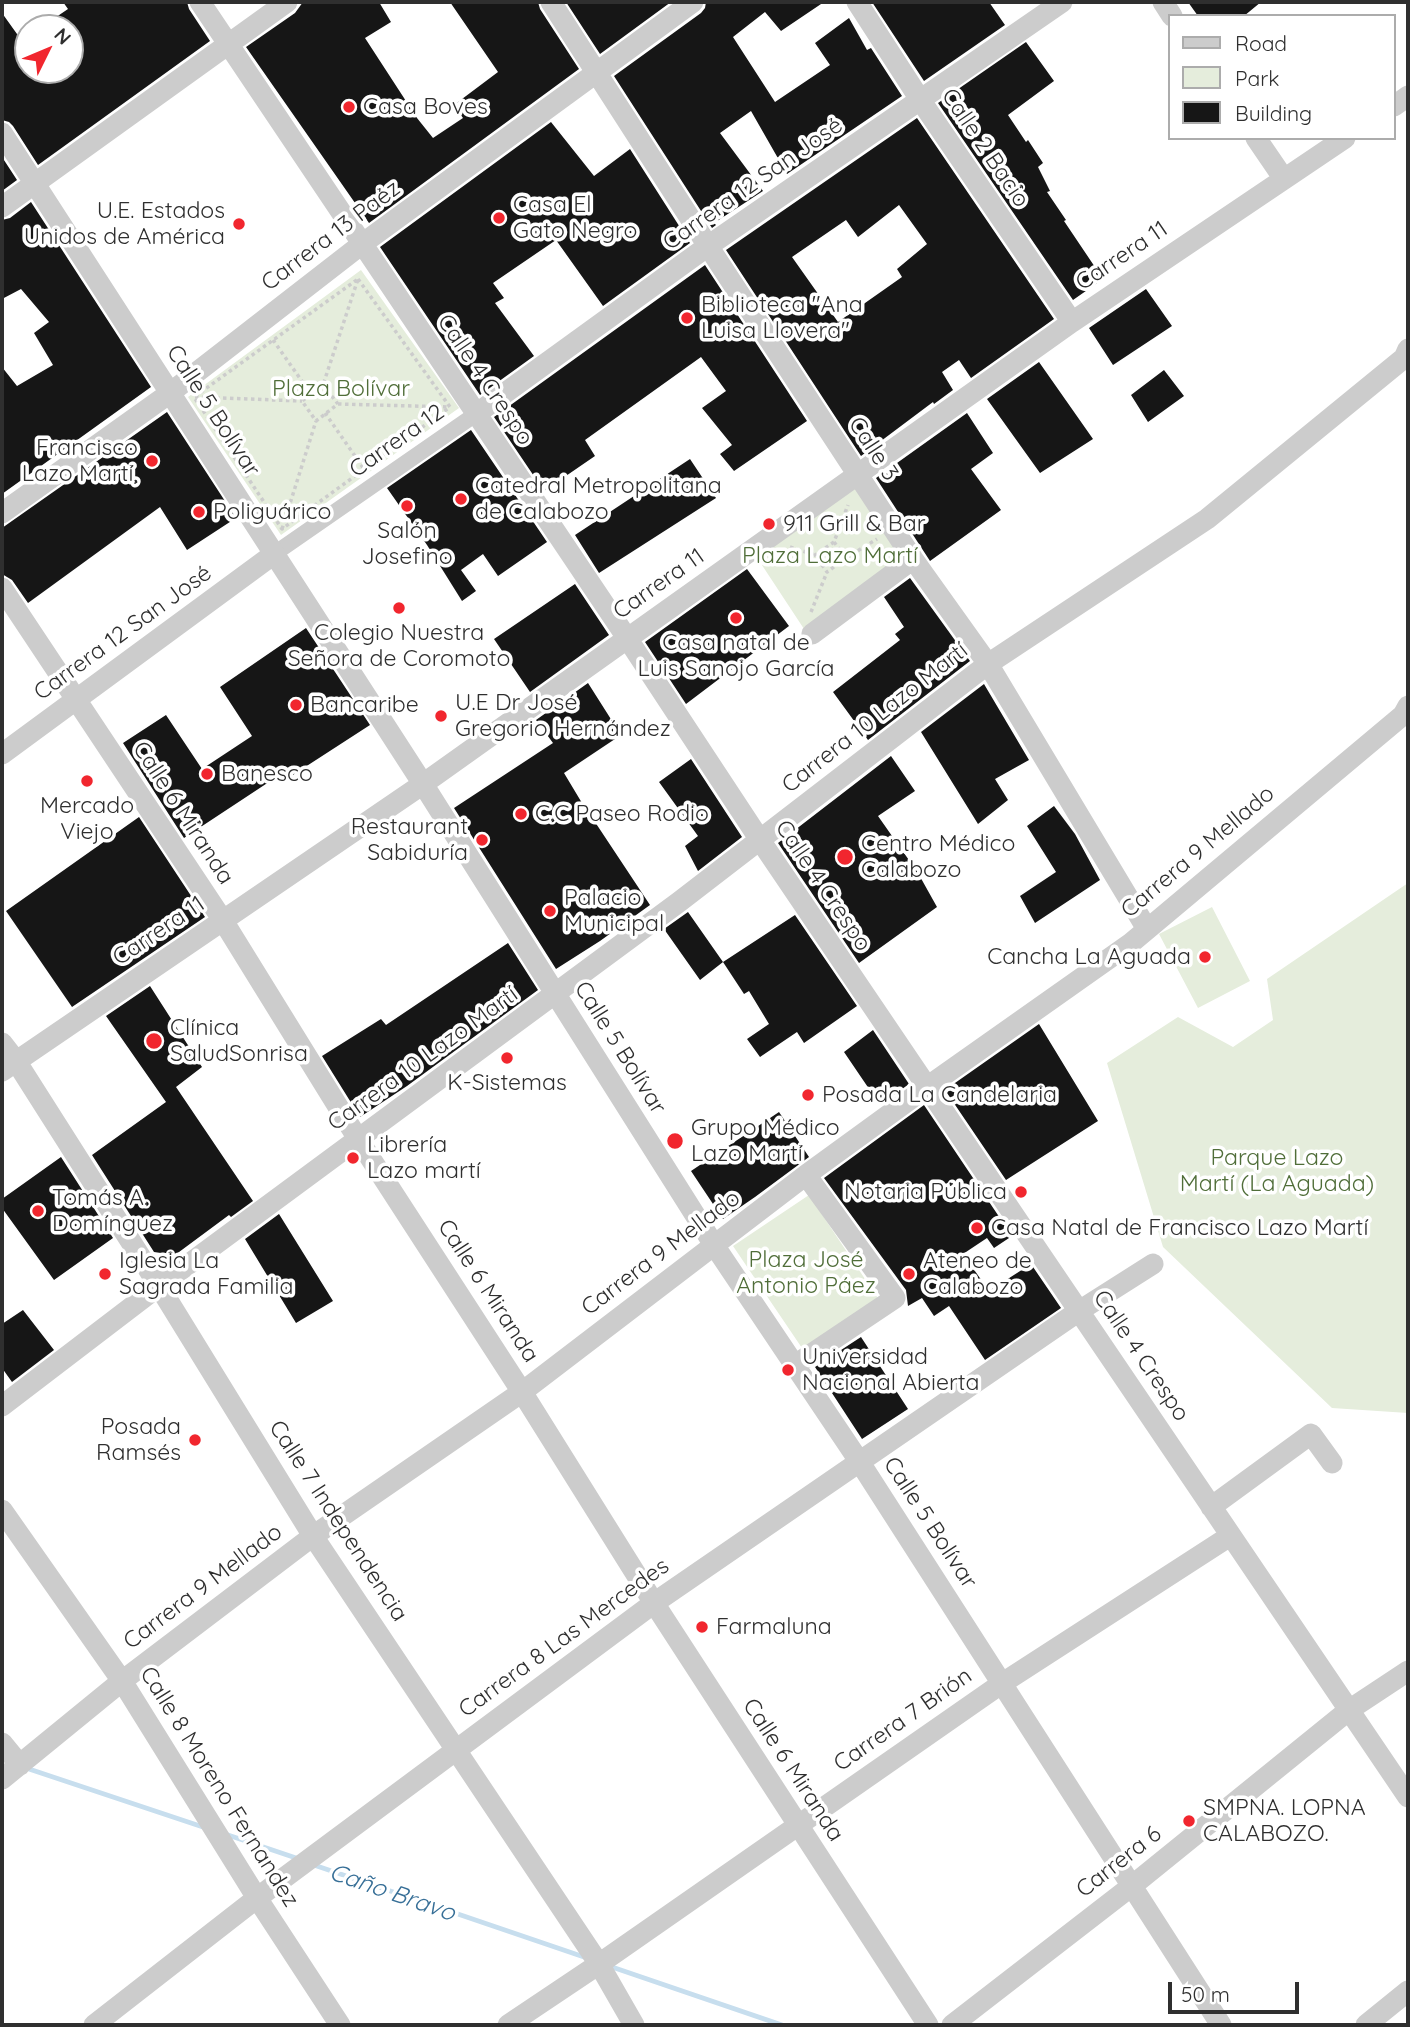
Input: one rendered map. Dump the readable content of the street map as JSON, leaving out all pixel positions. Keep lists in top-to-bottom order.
{
  "streets": {
    "street": [
      "Calle 2 Bacio",
      "Carrera 12 San José",
      "Carrera 13 Paéz",
      "Carrera 11",
      "Calle 4 Crespo",
      "Calle 5 Bolívar",
      "Carrera 12",
      "Calle 3",
      "Carrera 10 Lazo Martí",
      "Calle 6 Miranda",
      "Carrera 9 Mellado",
      "Calle 7 Independencia",
      "Carrera 8 Las Mercedes",
      "Carrera 7 Brión",
      "Calle 8 Moreno Fernandez",
      "Carrera 6"
    ]
  },
  "crossings": [
    ["Calle 2 Bacio", "Carrera 12 San José"],
    ["Calle 2 Bacio", "Carrera 11"],
    ["Carrera 12 San José", "Calle 4 Crespo"],
    ["Carrera 12 San José", "Calle 5 Bolívar"],
    ["Carrera 12 San José", "Carrera 12"],
    ["Carrera 12 San José", "Calle 3"],
    ["Carrera 12 San José", "Calle 6 Miranda"],
    ["Carrera 13 Paéz", "Calle 4 Crespo"],
    ["Carrera 13 Paéz", "Calle 5 Bolívar"],
    ["Carrera 13 Paéz", "Calle 3"],
    ["Carrera 11", "Calle 4 Crespo"],
    ["Carrera 11", "Calle 5 Bolívar"],
    ["Carrera 11", "Calle 3"],
    ["Carrera 11", "Calle 6 Miranda"],
    ["Carrera 11", "Calle 7 Independencia"],
    ["Calle 4 Crespo", "Carrera 12"],
    ["Calle 4 Crespo", "Carrera 10 Lazo Martí"],
    ["Calle 4 Crespo", "Carrera 9 Mellado"],
    ["Calle 4 Crespo", "Carrera 8 Las Mercedes"],
    ["Calle 4 Crespo", "Carrera 7 Brión"],
    ["Calle 4 Crespo", "Carrera 6"],
    ["Calle 5 Bolívar", "Carrera 12"],
    ["Calle 5 Bolívar", "Carrera 10 Lazo Martí"],
    ["Calle 5 Bolívar", "Carrera 9 Mellado"],
    ["Calle 5 Bolívar", "Carrera 8 Las Mercedes"],
    ["Calle 5 Bolívar", "Carrera 7 Brión"],
    ["Calle 5 Bolívar", "Carrera 6"],
    ["Calle 3", "Carrera 10 Lazo Martí"],
    ["Calle 3", "Carrera 9 Mellado"],
    ["Carrera 10 Lazo Martí", "Calle 6 Miranda"],
    ["Carrera 10 Lazo Martí", "Calle 7 Independencia"],
    ["Calle 6 Miranda", "Carrera 9 Mellado"],
    ["Calle 6 Miranda", "Carrera 8 Las Mercedes"],
    ["Calle 6 Miranda", "Carrera 7 Brión"],
    ["Carrera 9 Mellado", "Calle 7 Independencia"],
    ["Carrera 9 Mellado", "Calle 8 Moreno Fernandez"],
    ["Calle 7 Independencia", "Carrera 8 Las Mercedes"],
    ["Calle 7 Independencia", "Carrera 7 Brión"],
    ["Carrera 8 Las Mercedes", "Calle 8 Moreno Fernandez"]
  ],
  "water": ["Caño Bravo"],
  "parks": [
    "Plaza Bolívar",
    "Plaza Lazo Martí",
    "Parque Lazo Martí (La Aguada)",
    "Plaza José Antonio Páez"
  ],
  "places": [
    "Casa Boves",
    "Casa El Gato Negro",
    "U.E. Estados Unidos de América",
    "Biblioteca \"Ana Luisa Llovera\"",
    "Francisco Lazo Martí,",
    "Catedral Metropolitana de Calabozo",
    "Salón Josefino",
    "Poliguárico",
    "911 Grill & Bar",
    "Colegio Nuestra Señora de Coromoto",
    "Casa natal de Luis Sanojo García",
    "Bancaribe",
    "U.E Dr José Gregorio Hernández",
    "Banesco",
    "Mercado Viejo",
    "C.C Paseo Rodio",
    "Restaurant Sabiduría",
    "Centro Médico Calabozo",
    "Palacio Municipal",
    "Cancha La Aguada",
    "Clínica SaludSonrisa",
    "K-Sistemas",
    "Posada La Candelaria",
    "Grupo Médico Lazo Martí",
    "Librería Lazo martí",
    "Notaria Pública",
    "Tomás A. Domínguez",
    "Casa Natal de Francisco Lazo Martí",
    "Iglesia La Sagrada Familia",
    "Ateneo de Calabozo",
    "Universidad Nacional Abierta",
    "Posada Ramsés",
    "Farmaluna",
    "SMPNA. LOPNA CALABOZO."
  ],
  "legend": ["Road", "Park", "Building"],
  "scale_bar": "50 m",
  "north": "top right"
}
